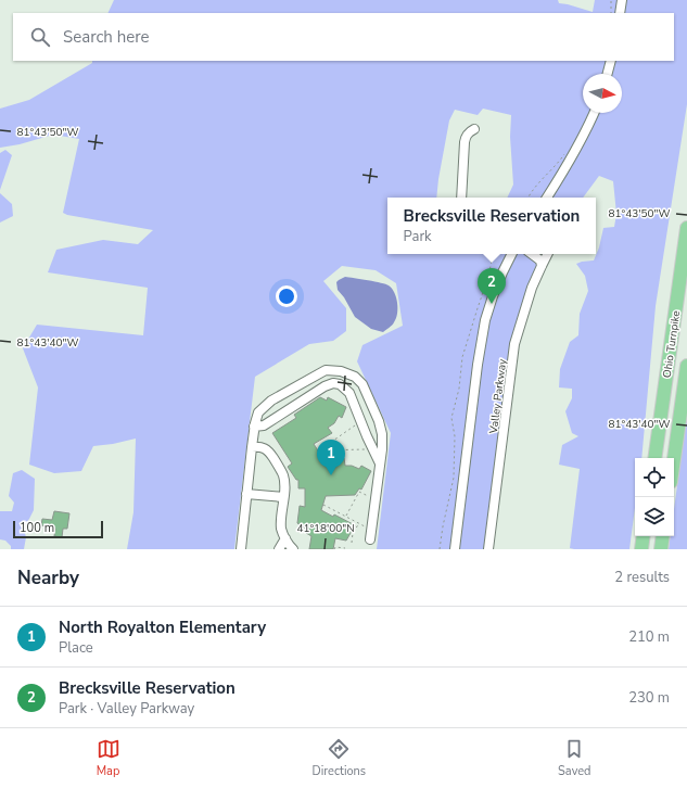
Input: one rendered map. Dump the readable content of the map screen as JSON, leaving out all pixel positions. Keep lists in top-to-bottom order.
{
  "streets": {
    "highway": ["Ohio Turnpike"],
    "street": ["Valley Parkway"]
  },
  "scale_bar": "100 m",
  "north": "right",
  "page": {
    "search": "Search here",
    "popup": ["Brecksville Reservation", "Park"],
    "pins": ["2", "1"],
    "scale": "100 m",
    "heading": ["Nearby", "2 results"],
    "list": [
      {
        "mark": "1",
        "name": "North Royalton Elementary",
        "note": "Place",
        "value": "210 m"
      },
      {
        "mark": "2",
        "name": "Brecksville Reservation",
        "note": "Park · Valley Parkway",
        "value": "230 m"
      }
    ],
    "nav": ["Map", "Directions", "Saved"]
  },
  "coordinates": ["81°43'50\"W", "81°43'40\"W", "41°18'00\"N"]
}
